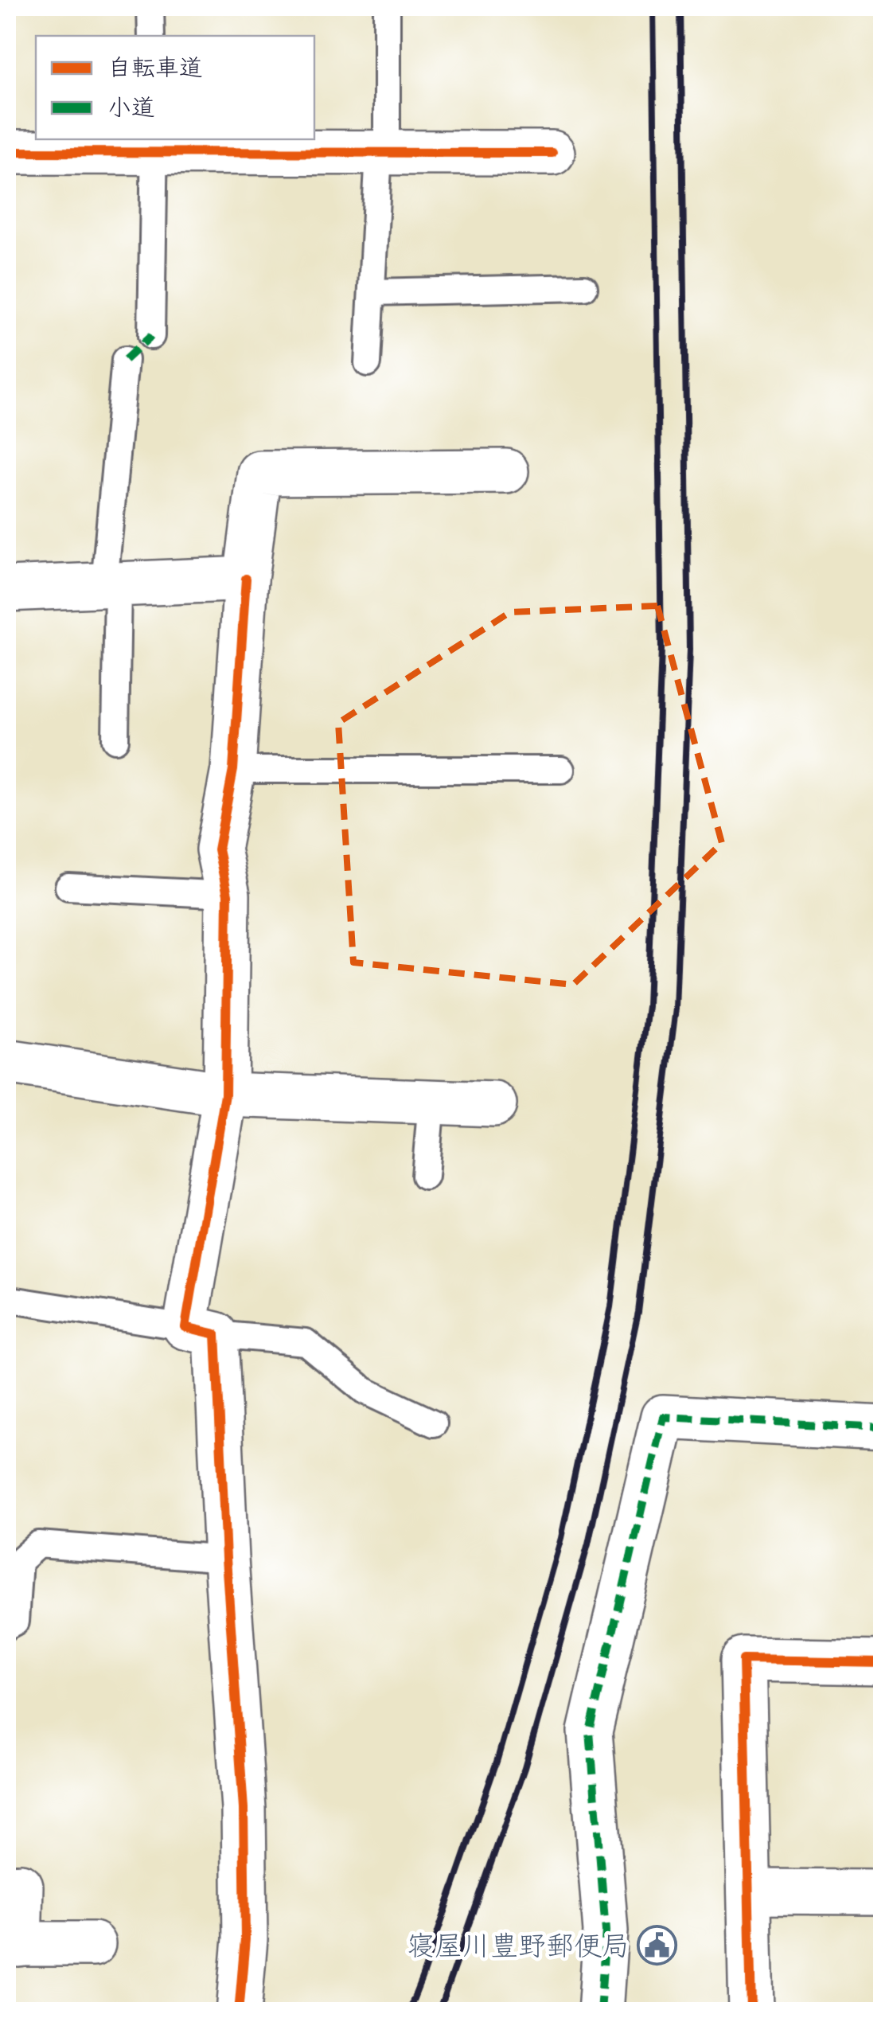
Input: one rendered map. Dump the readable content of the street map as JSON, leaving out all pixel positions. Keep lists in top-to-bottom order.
{
  "places": {
    "public building": ["寝屋川豊野郵便局"]
  },
  "legend": ["自転車道", "小道"]
}
